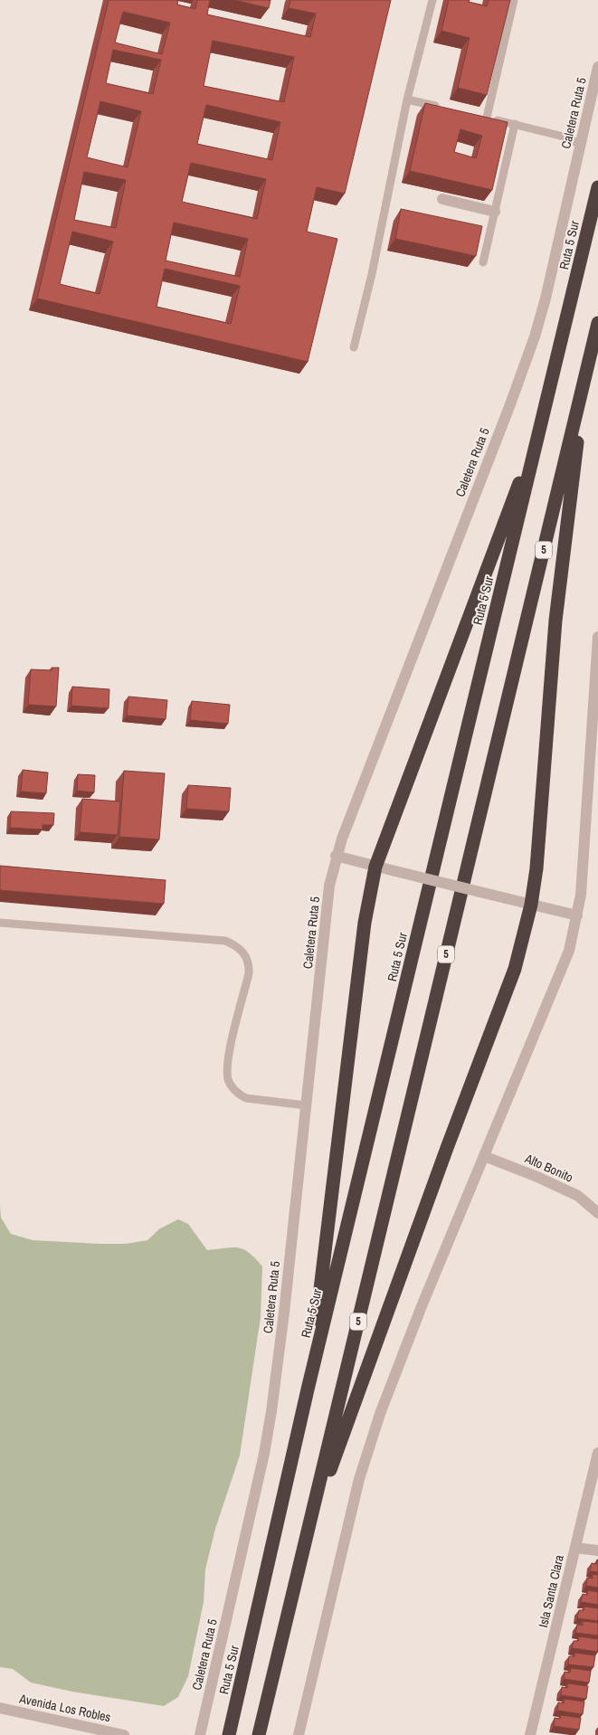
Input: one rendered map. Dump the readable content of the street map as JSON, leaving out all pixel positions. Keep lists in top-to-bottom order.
{
  "streets": {
    "highway": ["Ruta 5 Sur", "5"],
    "street": [
      "Caletera Ruta 5",
      "Alto Bonito",
      "Isla Santa Clara",
      "Avenida Los Robles"
    ]
  }
}
